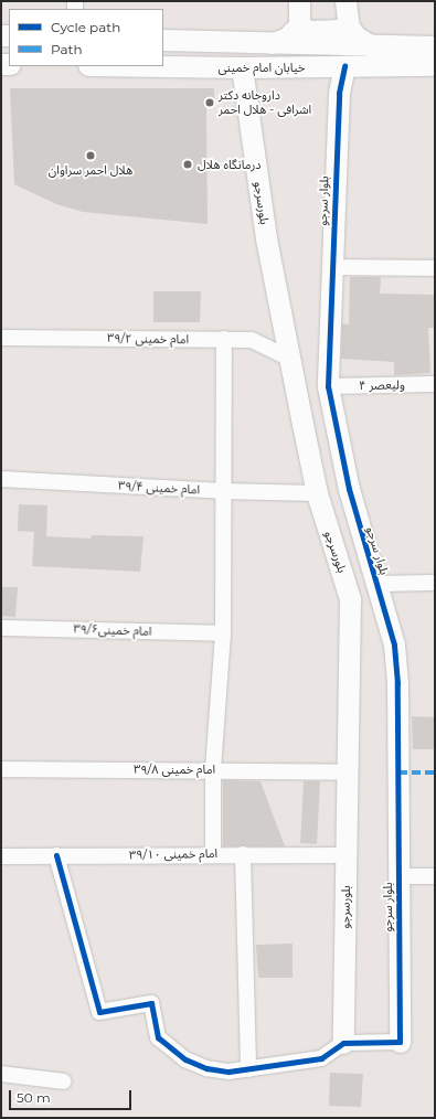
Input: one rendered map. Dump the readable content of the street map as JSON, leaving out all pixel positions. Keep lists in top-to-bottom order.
{
  "streets": {
    "street": [
      "خیابان امام خمینی",
      "بلوار سرجو",
      "بلورسرجو",
      "امام خمینی ۳۹/۲",
      "ولیعصر ۴",
      "امام خمینی ۳۹/۴",
      "امام خمینی۳۹/۶",
      "امام خمینی ۳۹/۸",
      "امام خمینی ۳۹/۱۰"
    ]
  },
  "crossings": [
    ["خیابان امام خمینی", "بلوار سرجو"],
    ["خیابان امام خمینی", "بلورسرجو"],
    ["بلوار سرجو", "ولیعصر ۴"],
    ["بلورسرجو", "امام خمینی ۳۹/۲"],
    ["بلورسرجو", "امام خمینی ۳۹/۴"],
    ["بلورسرجو", "امام خمینی ۳۹/۸"],
    ["بلورسرجو", "امام خمینی ۳۹/۱۰"]
  ],
  "places": ["داروخانه دکتر اشرافی - هلال احمر", "هلال احمر سراوان", "درمانگاه هلال"],
  "legend": ["Cycle path", "Path"],
  "scale_bar": "50 m"
}
